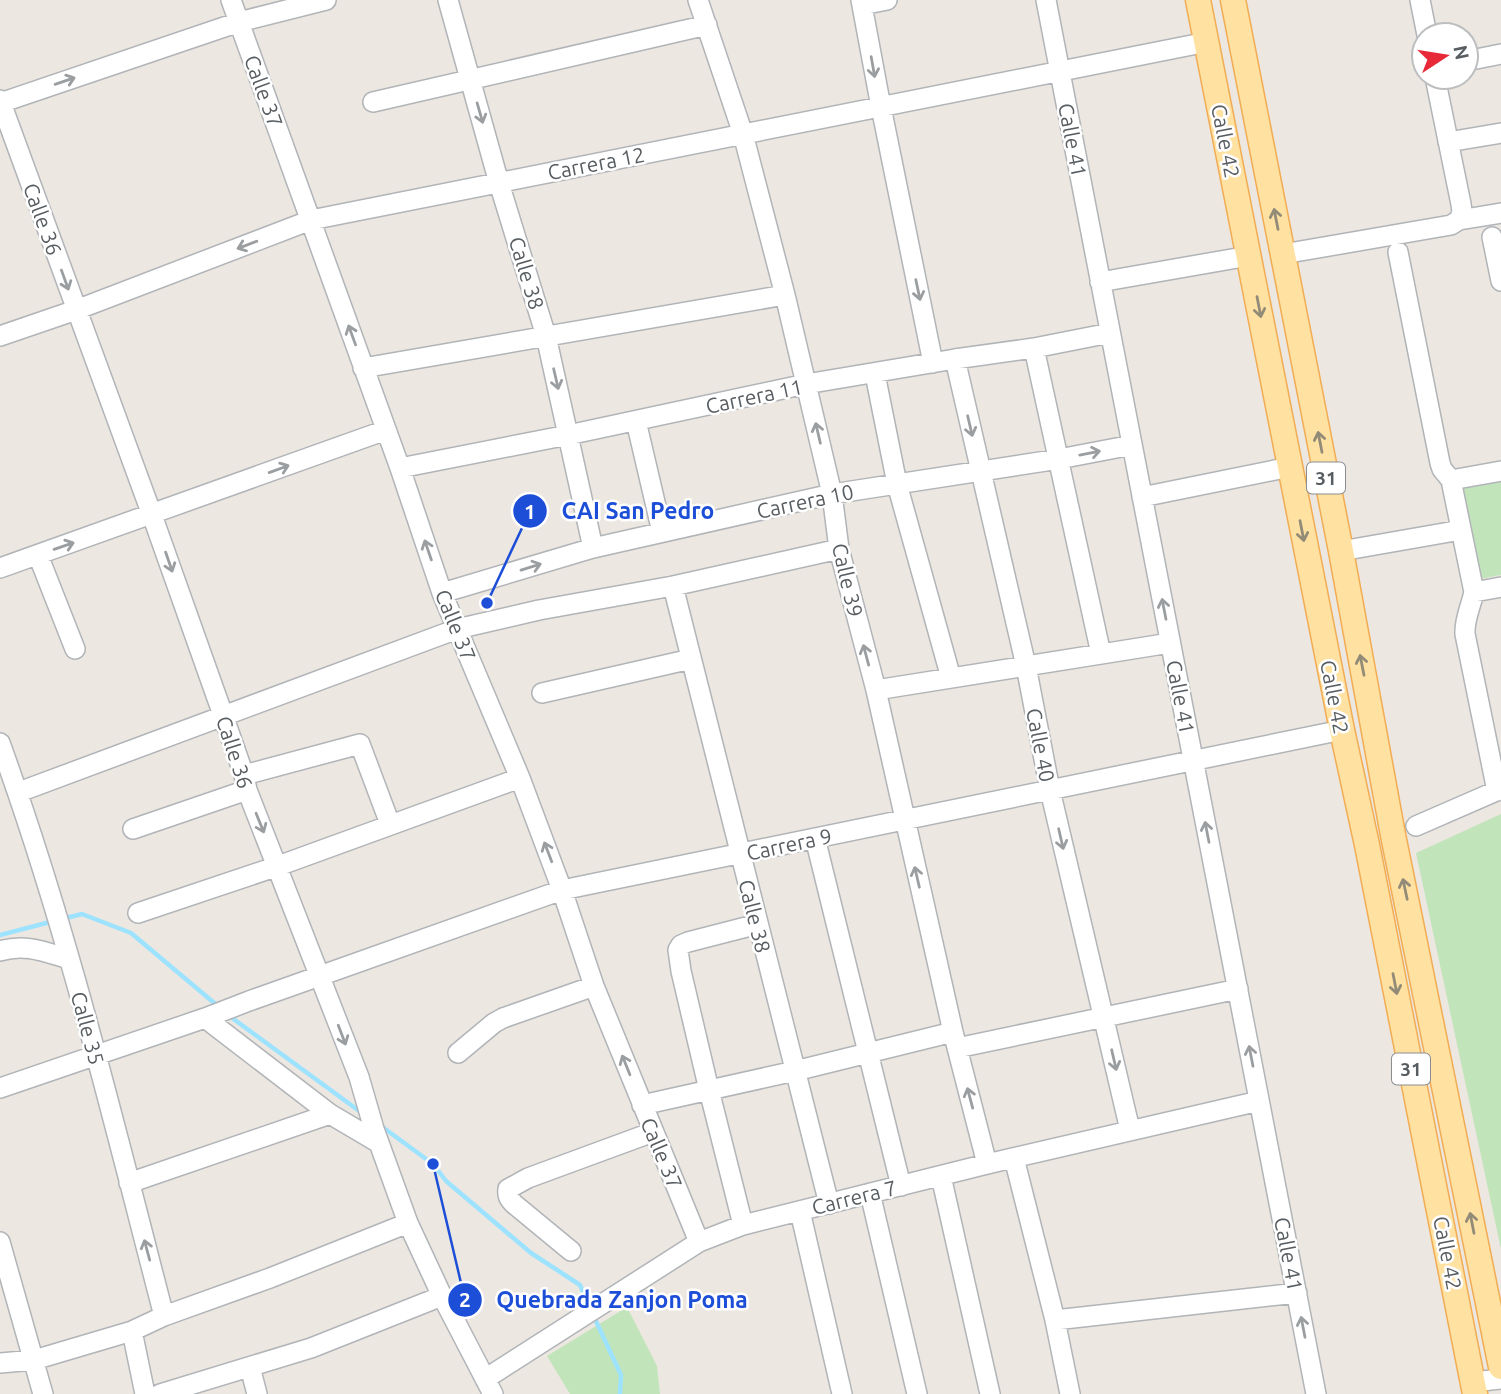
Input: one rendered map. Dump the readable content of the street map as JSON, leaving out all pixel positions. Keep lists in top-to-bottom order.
{
  "streets": {
    "main road": ["Calle 42", "31"],
    "street": [
      "Calle 37",
      "Calle 41",
      "Carrera 12",
      "Calle 36",
      "Calle 38",
      "Carrera 11",
      "Carrera 10",
      "Calle 39",
      "Calle 40",
      "Carrera 9",
      "Calle 35",
      "Carrera 7"
    ]
  },
  "crossings": [
    ["Calle 37", "Carrera 12"],
    ["Calle 37", "Carrera 11"],
    ["Calle 37", "Carrera 10"],
    ["Calle 37", "Carrera 9"],
    ["Calle 37", "Carrera 7"],
    ["Calle 41", "Carrera 12"],
    ["Calle 41", "Carrera 11"],
    ["Calle 41", "Carrera 10"],
    ["Calle 41", "Carrera 9"],
    ["Calle 41", "Carrera 7"],
    ["Calle 42", "Carrera 12"],
    ["Calle 42", "Carrera 9"],
    ["Carrera 12", "Calle 36"],
    ["Carrera 12", "Calle 38"],
    ["Carrera 12", "Calle 39"],
    ["Calle 36", "Carrera 9"],
    ["Calle 36", "Carrera 7"],
    ["Calle 38", "Carrera 11"],
    ["Calle 38", "Carrera 10"],
    ["Calle 38", "Carrera 9"],
    ["Calle 38", "Carrera 7"],
    ["Carrera 11", "Calle 39"],
    ["Carrera 11", "Calle 40"],
    ["Carrera 10", "Calle 39"],
    ["Carrera 10", "Calle 40"],
    ["Calle 39", "Carrera 9"],
    ["Calle 39", "Carrera 7"],
    ["Calle 40", "Carrera 9"],
    ["Calle 40", "Carrera 7"],
    ["Carrera 9", "Calle 35"]
  ],
  "one_way": ["Calle 37", "Calle 41", "Calle 36"],
  "places": ["CAI San Pedro", "Quebrada Zanjon Poma"],
  "north": "right"
}
